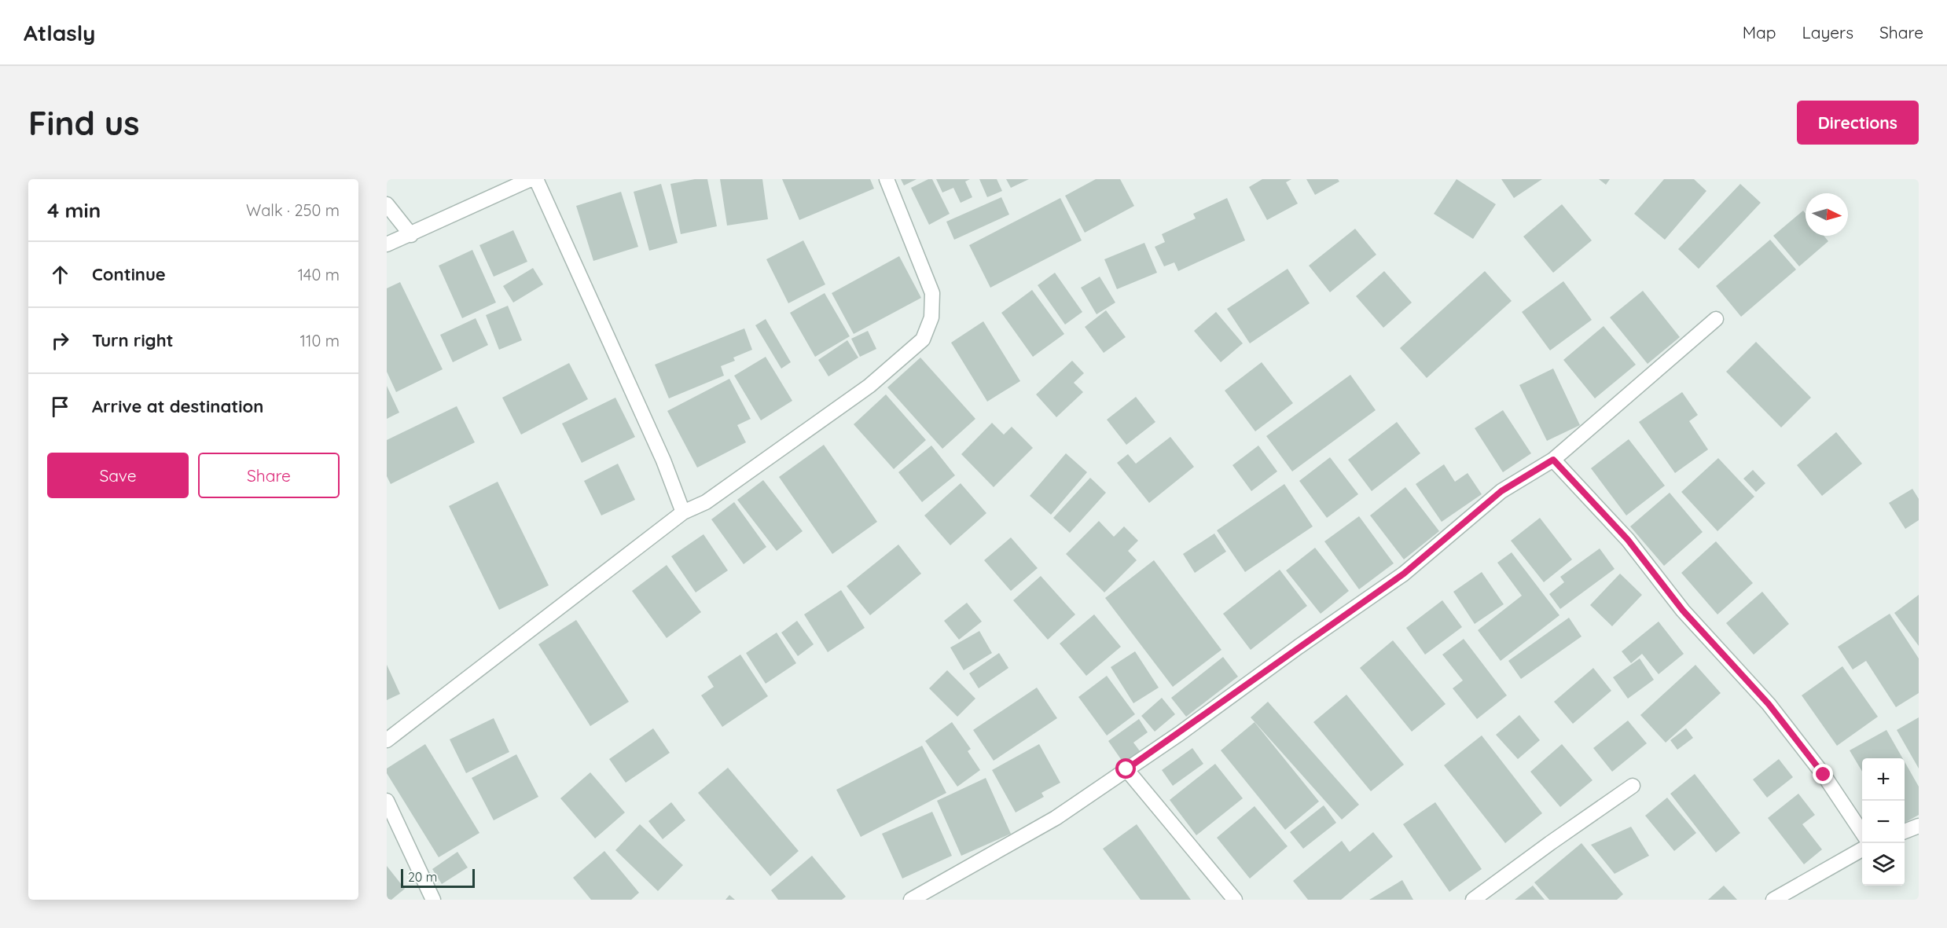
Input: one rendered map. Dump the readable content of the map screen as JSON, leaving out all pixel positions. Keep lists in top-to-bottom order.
{
  "scale_bar": "20 m",
  "north": "right",
  "page": {
    "header": "Atlasly",
    "nav": ["Map", "Layers", "Share"],
    "buttons": [
      "Directions",
      ["Save", "Share"]
    ],
    "title": "Find us",
    "heading": ["4 min", "Walk · 250 m"],
    "list": [
      ["Continue", "140 m"],
      ["Turn right", "110 m"],
      "Arrive at destination"
    ],
    "map_buttons": ["+", "−"],
    "scale": "20 m"
  }
}
